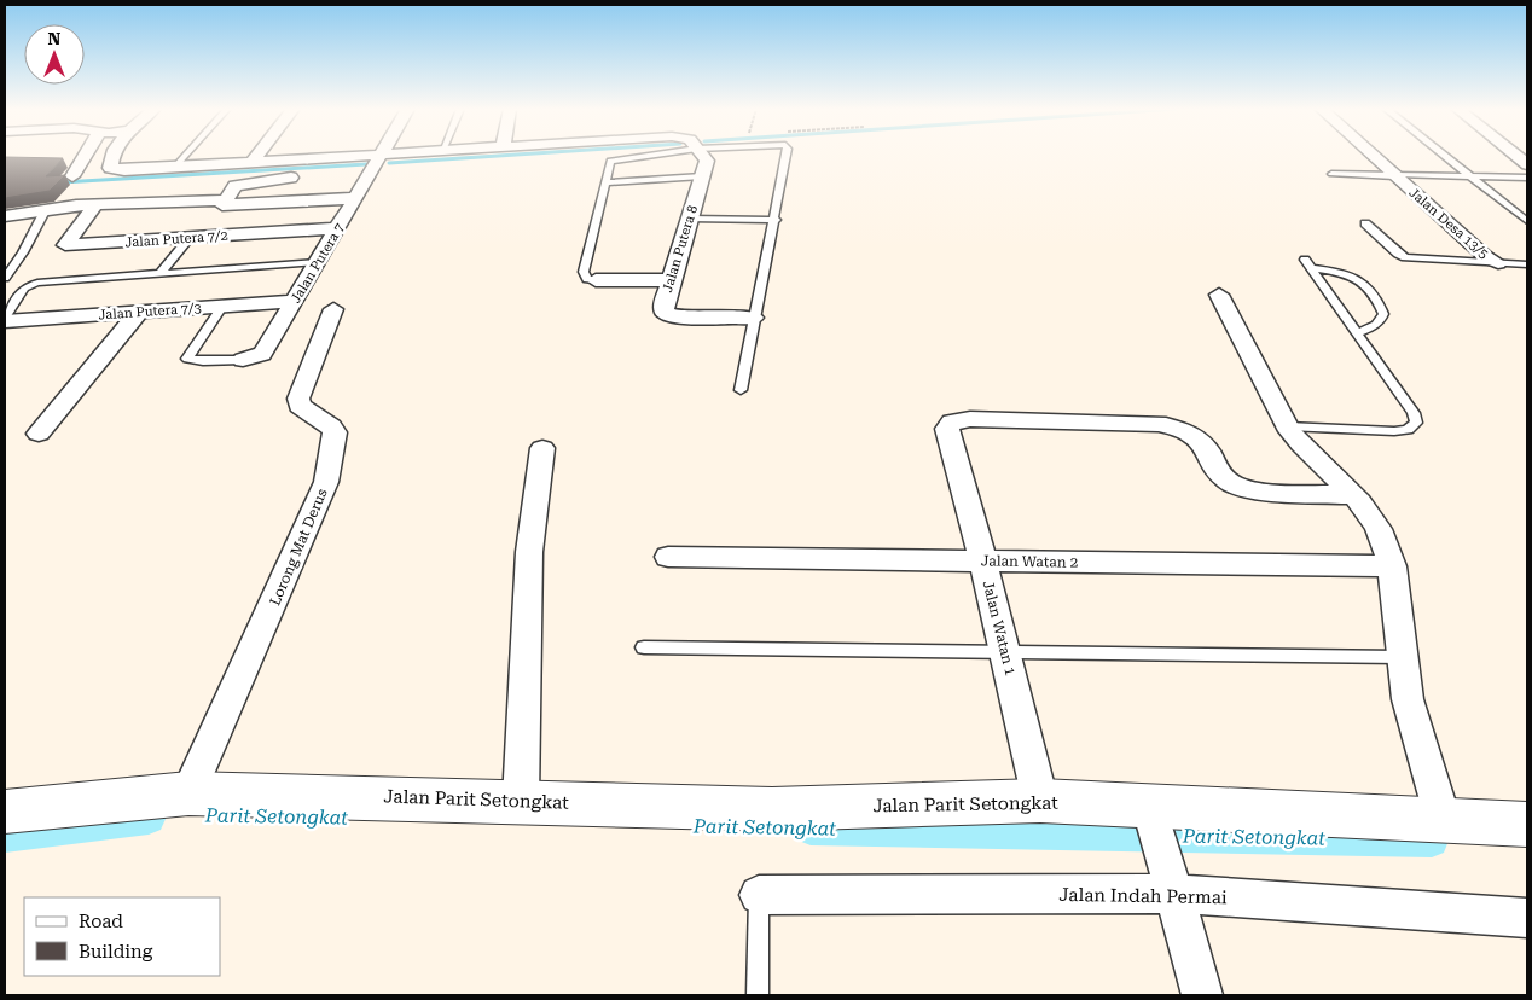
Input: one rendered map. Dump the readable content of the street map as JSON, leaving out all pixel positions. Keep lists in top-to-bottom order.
{
  "streets": {
    "street": [
      "Jalan Desa 13/5",
      "Jalan Putera 7/2",
      "Jalan Putera 8",
      "Jalan Putera 7",
      "Jalan Putera 7/3",
      "Lorong Mat Derus",
      "Jalan Watan 2",
      "Jalan Watan 1",
      "Jalan Parit Setongkat",
      "Jalan Indah Permai"
    ]
  },
  "crossings": [
    ["Jalan Putera 7/2", "Jalan Putera 7"],
    ["Jalan Putera 7", "Jalan Putera 7/3"],
    ["Lorong Mat Derus", "Jalan Parit Setongkat"],
    ["Jalan Watan 2", "Jalan Watan 1"],
    ["Jalan Watan 1", "Jalan Parit Setongkat"]
  ],
  "water": ["Parit Setongkat"],
  "legend": ["Road", "Building"],
  "north": "top"
}
